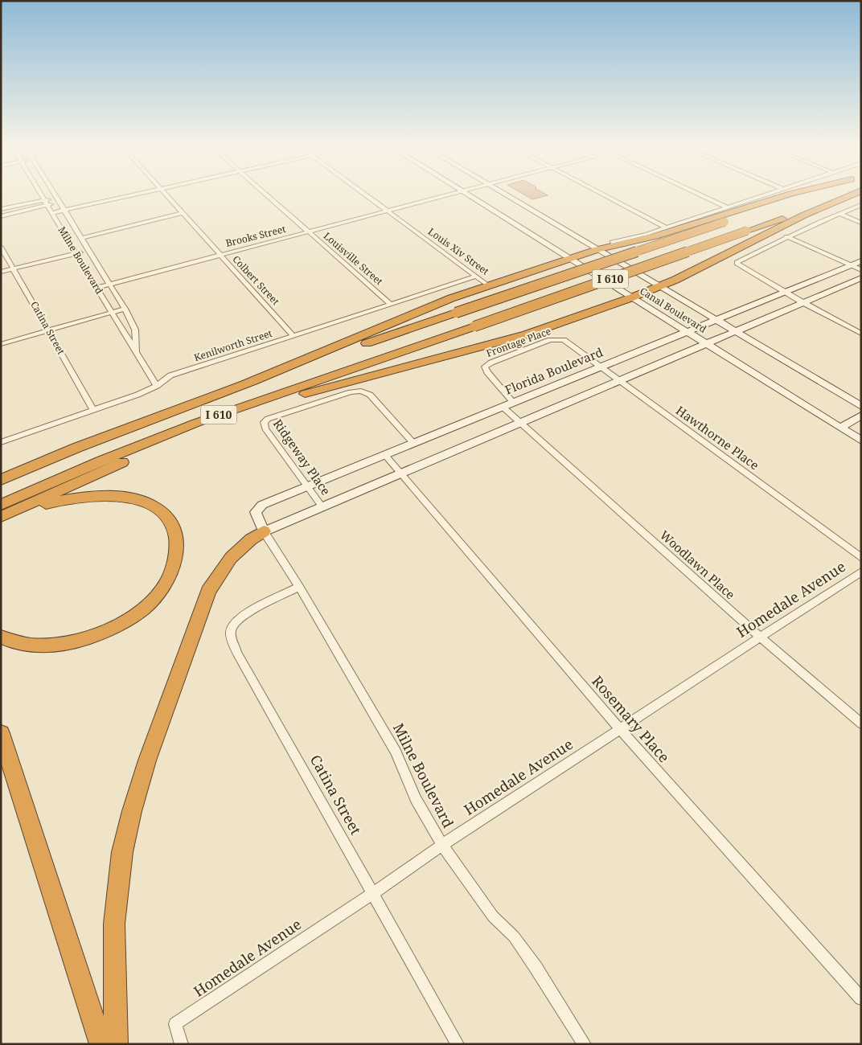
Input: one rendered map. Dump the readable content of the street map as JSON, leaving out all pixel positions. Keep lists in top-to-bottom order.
{
  "streets": {
    "highway": ["I 610"],
    "main road": ["Milne Boulevard", "Canal Boulevard", "Florida Boulevard"],
    "street": [
      "Brooks Street",
      "Louis Xiv Street",
      "Louisville Street",
      "Colbert Street",
      "Catina Street",
      "Frontage Place",
      "Kenilworth Street",
      "Hawthorne Place",
      "Ridgeway Place",
      "Woodlawn Place",
      "Homedale Avenue",
      "Rosemary Place"
    ]
  },
  "crossings": [
    ["Brooks Street", "Louis Xiv Street"],
    ["Brooks Street", "Louisville Street"],
    ["Brooks Street", "Milne Boulevard"],
    ["Brooks Street", "Colbert Street"],
    ["Louis Xiv Street", "Kenilworth Street"],
    ["Louisville Street", "Kenilworth Street"],
    ["Milne Boulevard", "Catina Street"],
    ["Milne Boulevard", "Kenilworth Street"],
    ["Milne Boulevard", "Florida Boulevard"],
    ["Milne Boulevard", "Homedale Avenue"],
    ["Colbert Street", "Kenilworth Street"],
    ["Canal Boulevard", "Florida Boulevard"],
    ["Catina Street", "Kenilworth Street"],
    ["Catina Street", "Homedale Avenue"],
    ["Frontage Place", "Florida Boulevard"],
    ["Frontage Place", "Hawthorne Place"],
    ["Florida Boulevard", "Hawthorne Place"],
    ["Florida Boulevard", "Ridgeway Place"],
    ["Florida Boulevard", "Woodlawn Place"],
    ["Florida Boulevard", "Rosemary Place"],
    ["Woodlawn Place", "Homedale Avenue"],
    ["Homedale Avenue", "Rosemary Place"]
  ]
}
